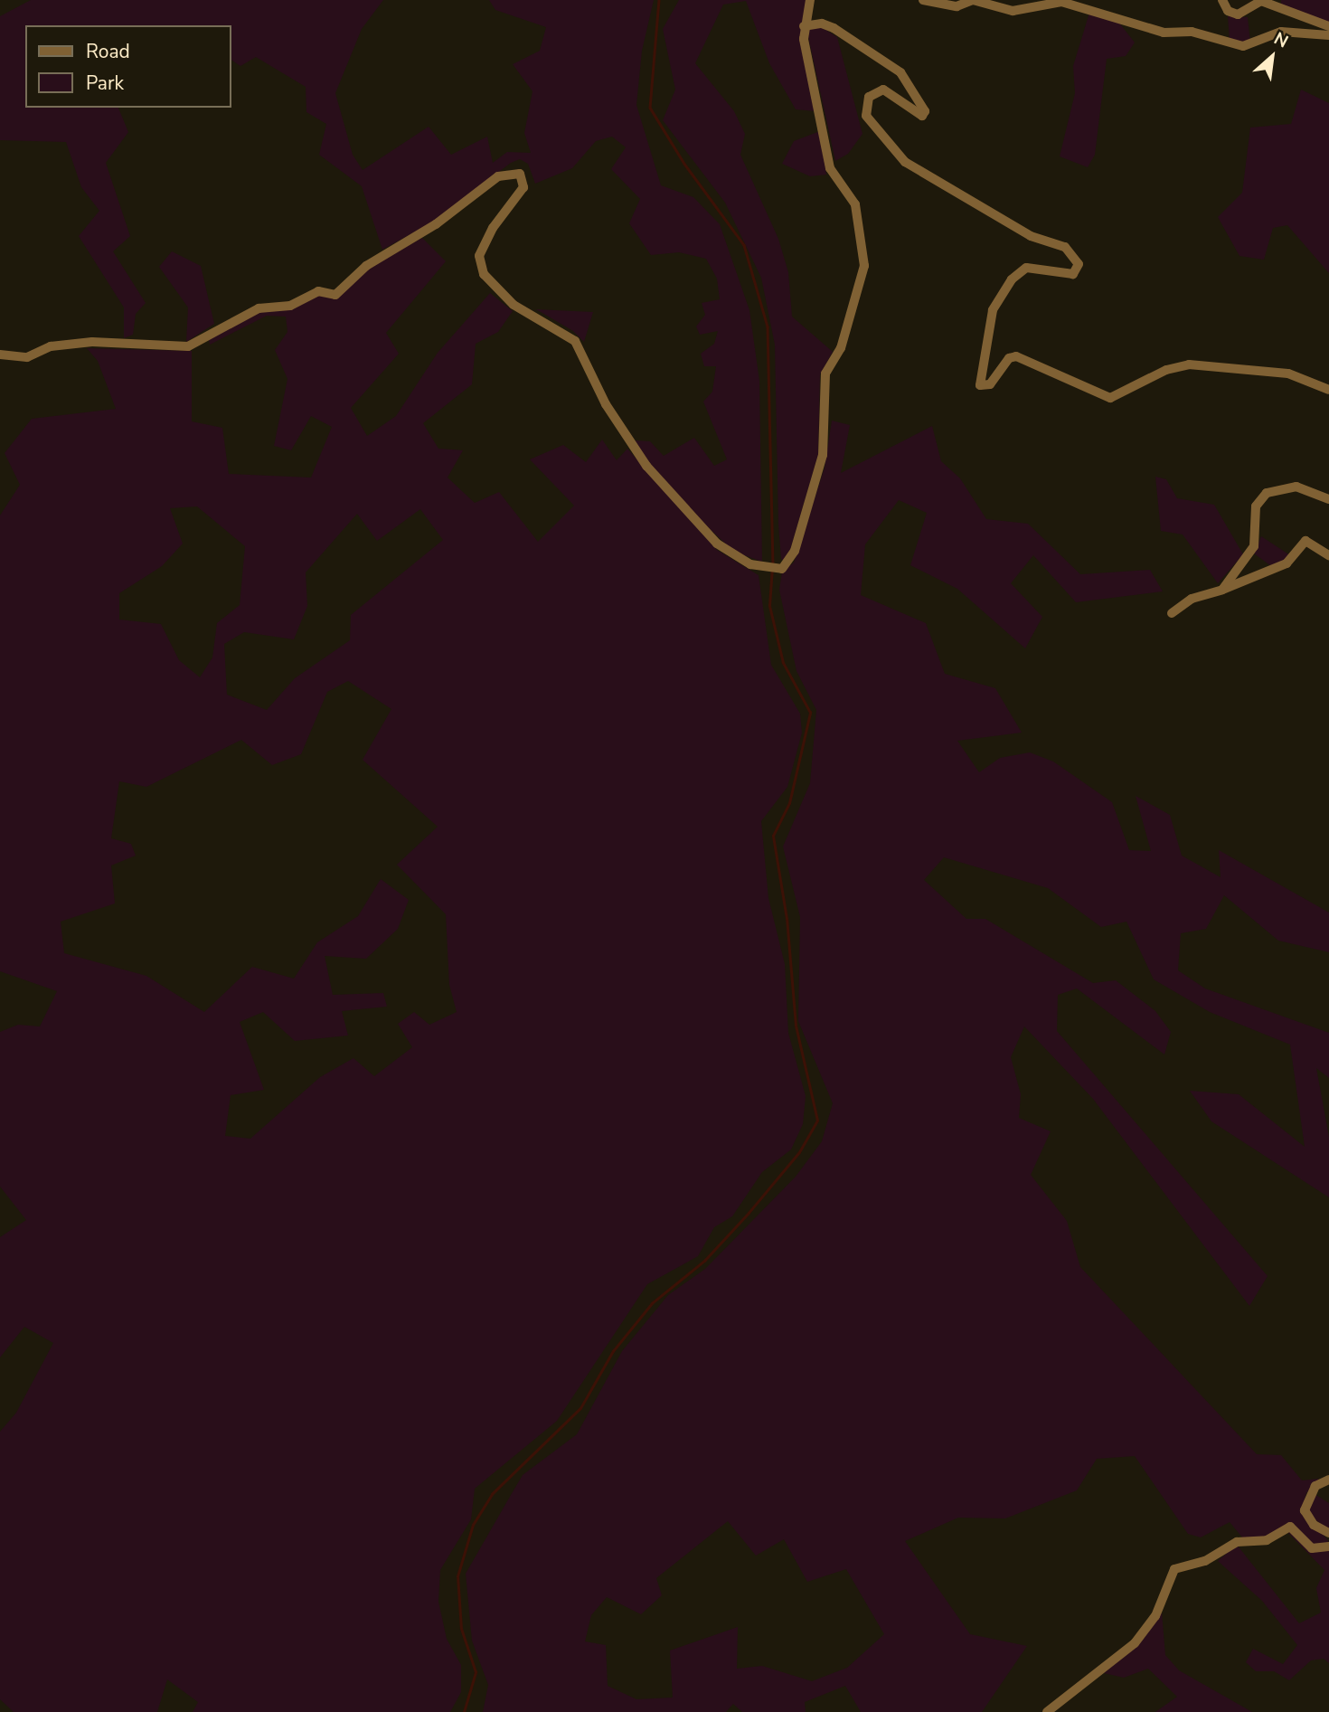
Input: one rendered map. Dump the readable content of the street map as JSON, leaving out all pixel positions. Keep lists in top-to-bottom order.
{
  "legend": ["Road", "Park"],
  "north": "top right"
}
